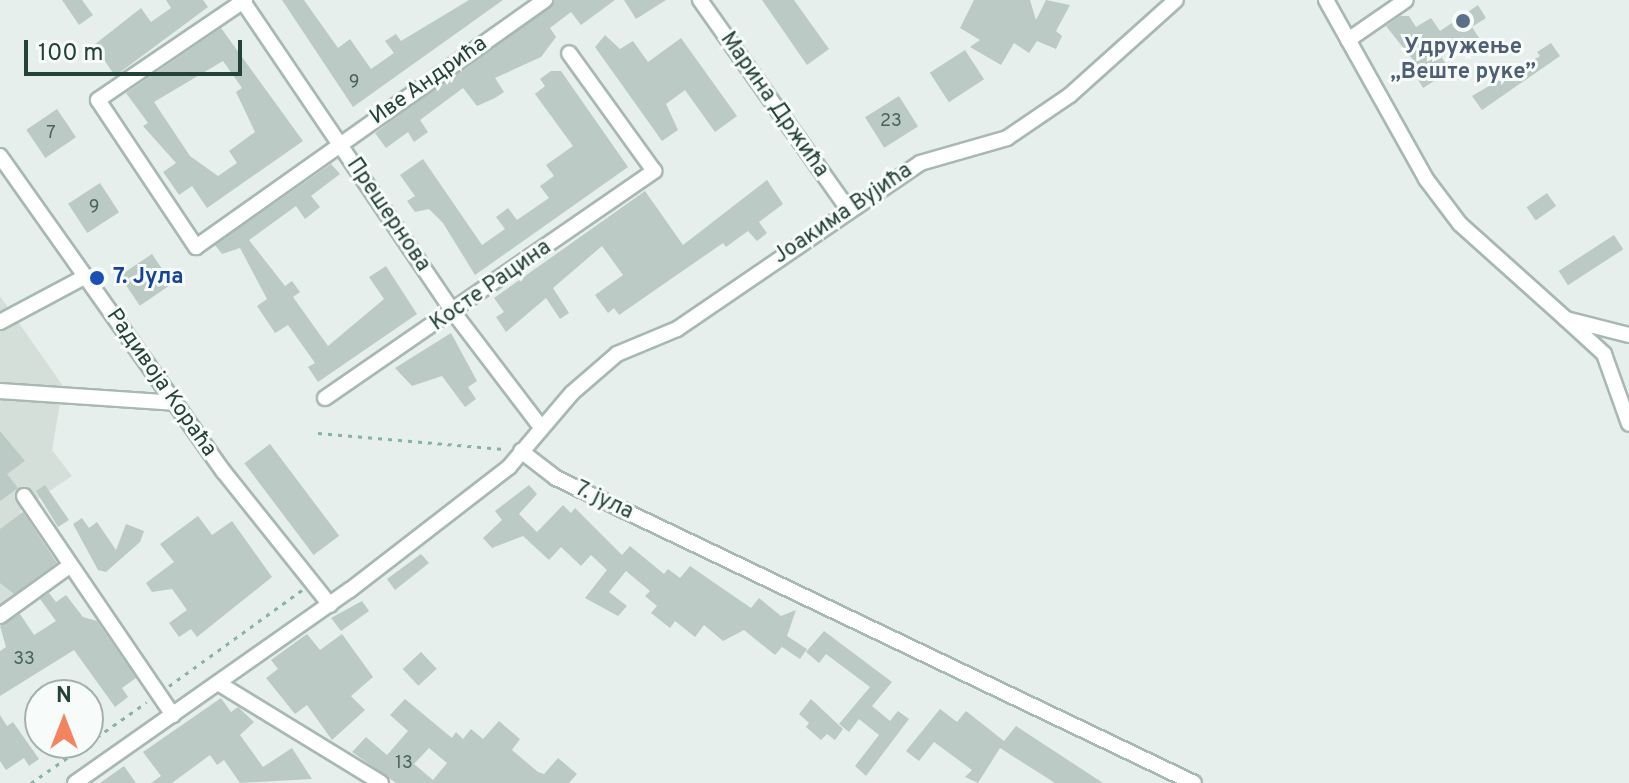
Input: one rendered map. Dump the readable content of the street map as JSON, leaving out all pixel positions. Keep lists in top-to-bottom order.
{
  "streets": {
    "street": [
      "Иве Андрића",
      "Марина Држића",
      "Јоакима Вујића",
      "Прешернова",
      "Косте Рацина",
      "Радивоја Кораћа",
      "7. јула"
    ]
  },
  "crossings": [
    ["Иве Андрића", "Прешернова"],
    ["Марина Држића", "Јоакима Вујића"],
    ["Јоакима Вујића", "Прешернова"],
    ["Јоакима Вујића", "7. јула"],
    ["Прешернова", "Косте Рацина"]
  ],
  "places": ["Удружење „Веште руке”", "7. Јула"],
  "house_numbers": [
    "9",
    "23",
    "7",
    "9",
    "33",
    "13"
  ],
  "scale_bar": "100 m",
  "north": "top"
}
